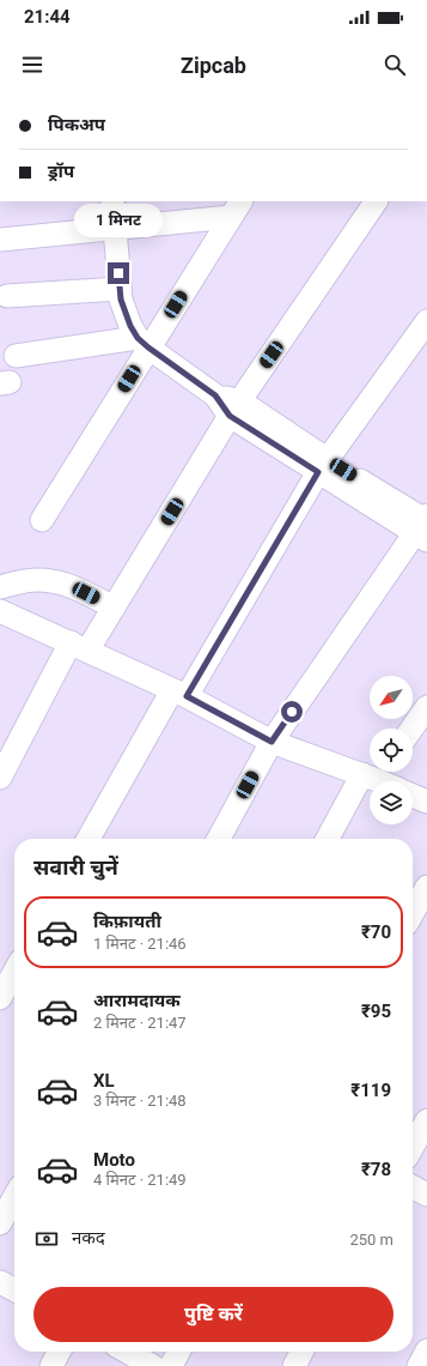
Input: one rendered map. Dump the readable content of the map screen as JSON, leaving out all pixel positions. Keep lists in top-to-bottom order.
{
  "north": "bottom left",
  "page": {
    "status": "21:44",
    "header": "Zipcab",
    "banner": ["पिकअप", "ड्रॉप"],
    "bubble": "1 मिनट",
    "heading": "सवारी चुनें",
    "list": [
      {
        "name": "किफ़ायती",
        "note": "1 मिनट · 21:46",
        "value": "₹70"
      },
      {
        "name": "आरामदायक",
        "note": "2 मिनट · 21:47",
        "value": "₹95"
      },
      {
        "name": "XL",
        "note": "3 मिनट · 21:48",
        "value": "₹119"
      },
      {
        "name": "Moto",
        "note": "4 मिनट · 21:49",
        "value": "₹78"
      }
    ],
    "pay": ["नकद", "250 m"],
    "buttons": "पुष्टि करें"
  }
}
